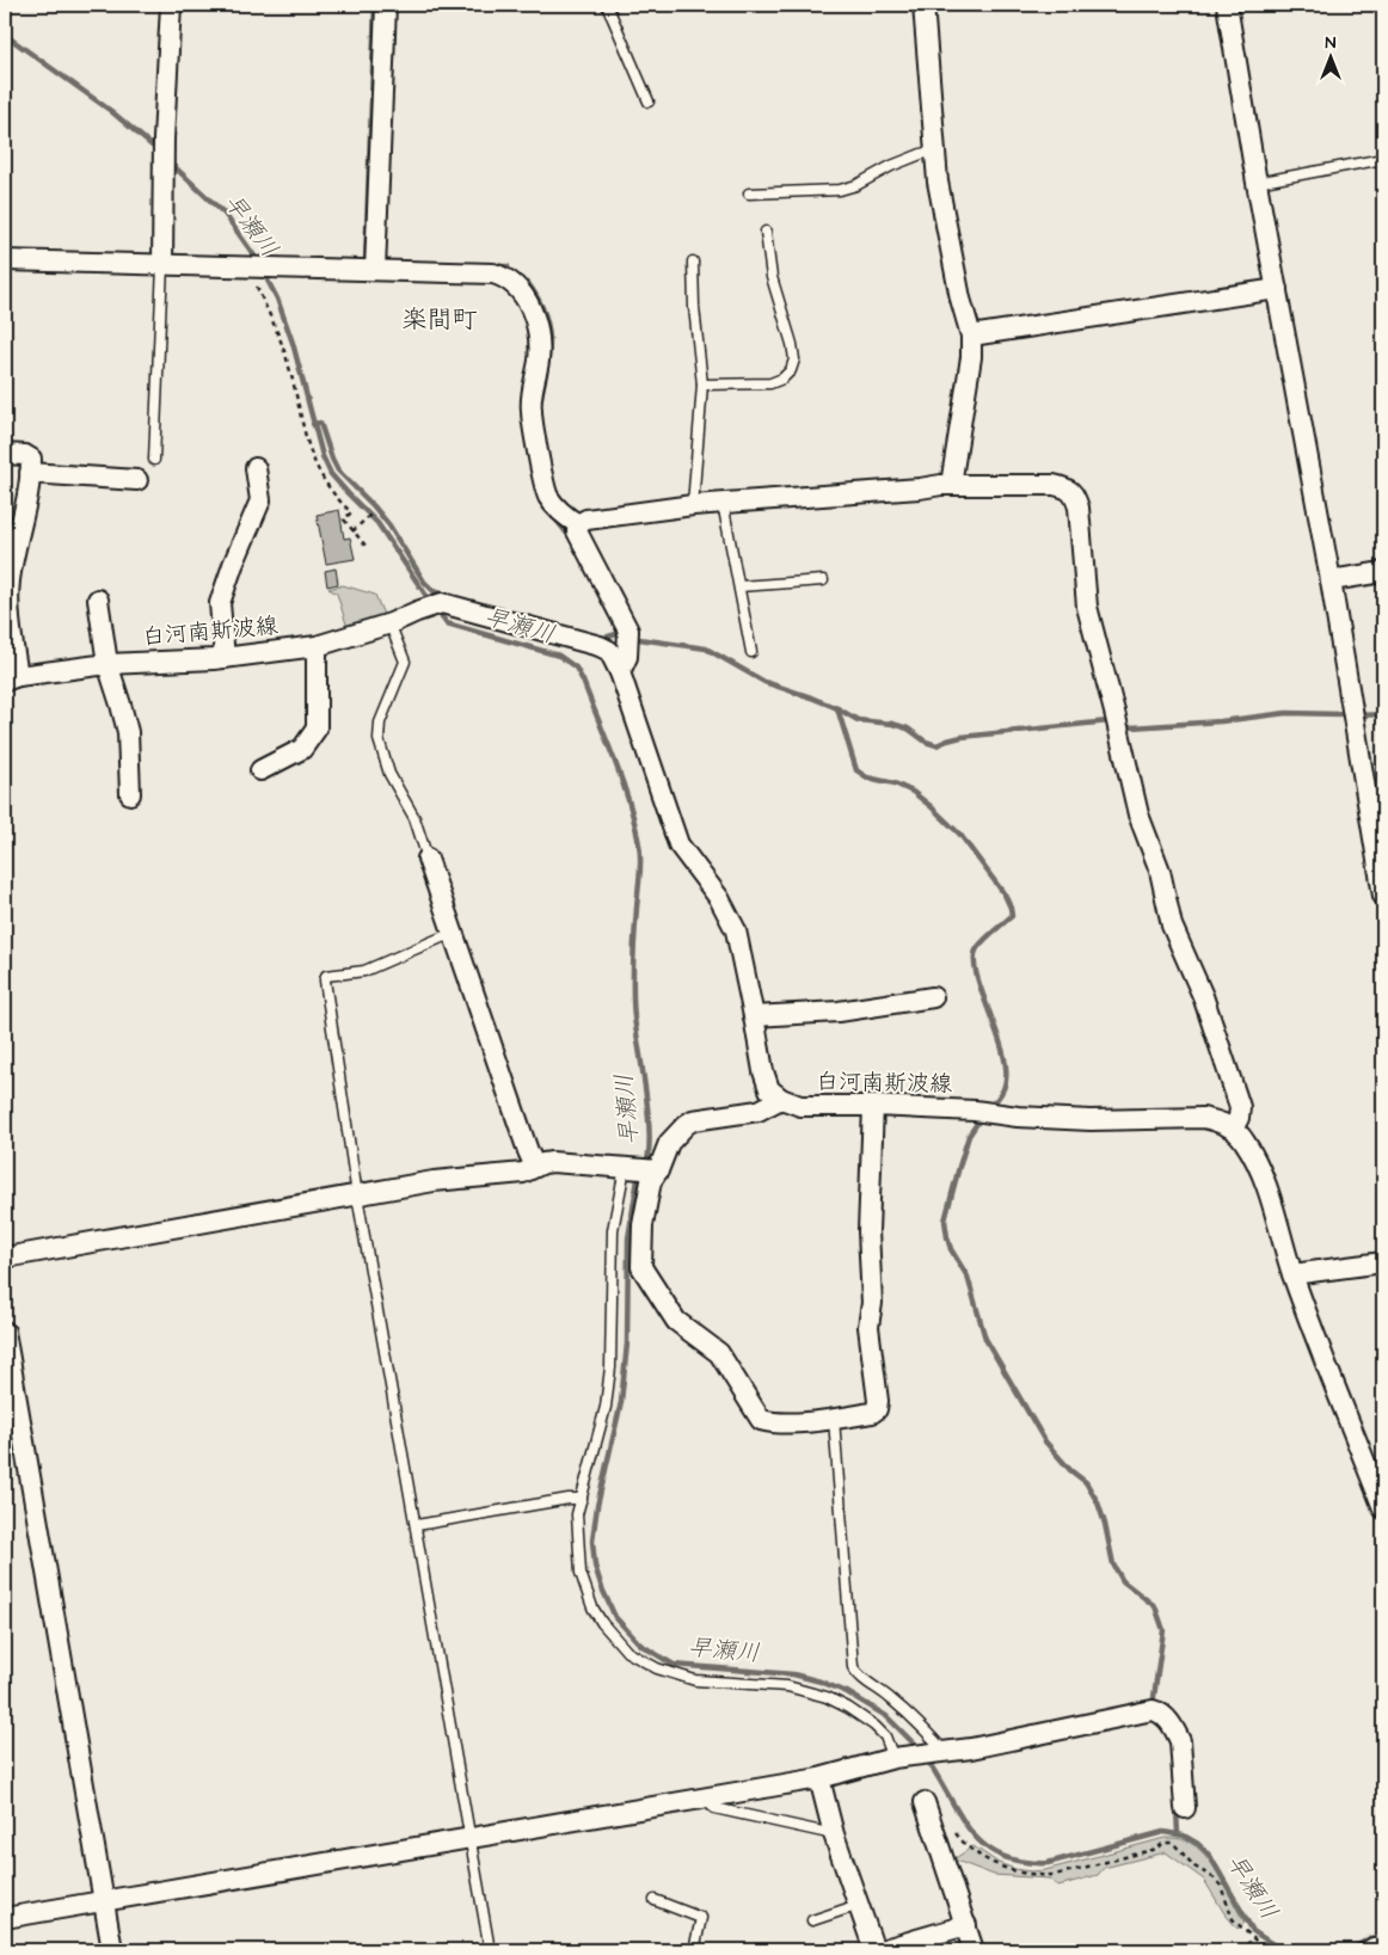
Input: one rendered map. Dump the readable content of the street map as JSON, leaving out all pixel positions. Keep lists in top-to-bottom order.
{
  "streets": {
    "street": ["白河南斯波線"]
  },
  "districts": ["楽間町"],
  "water": ["早瀬川"],
  "north": "top"
}
